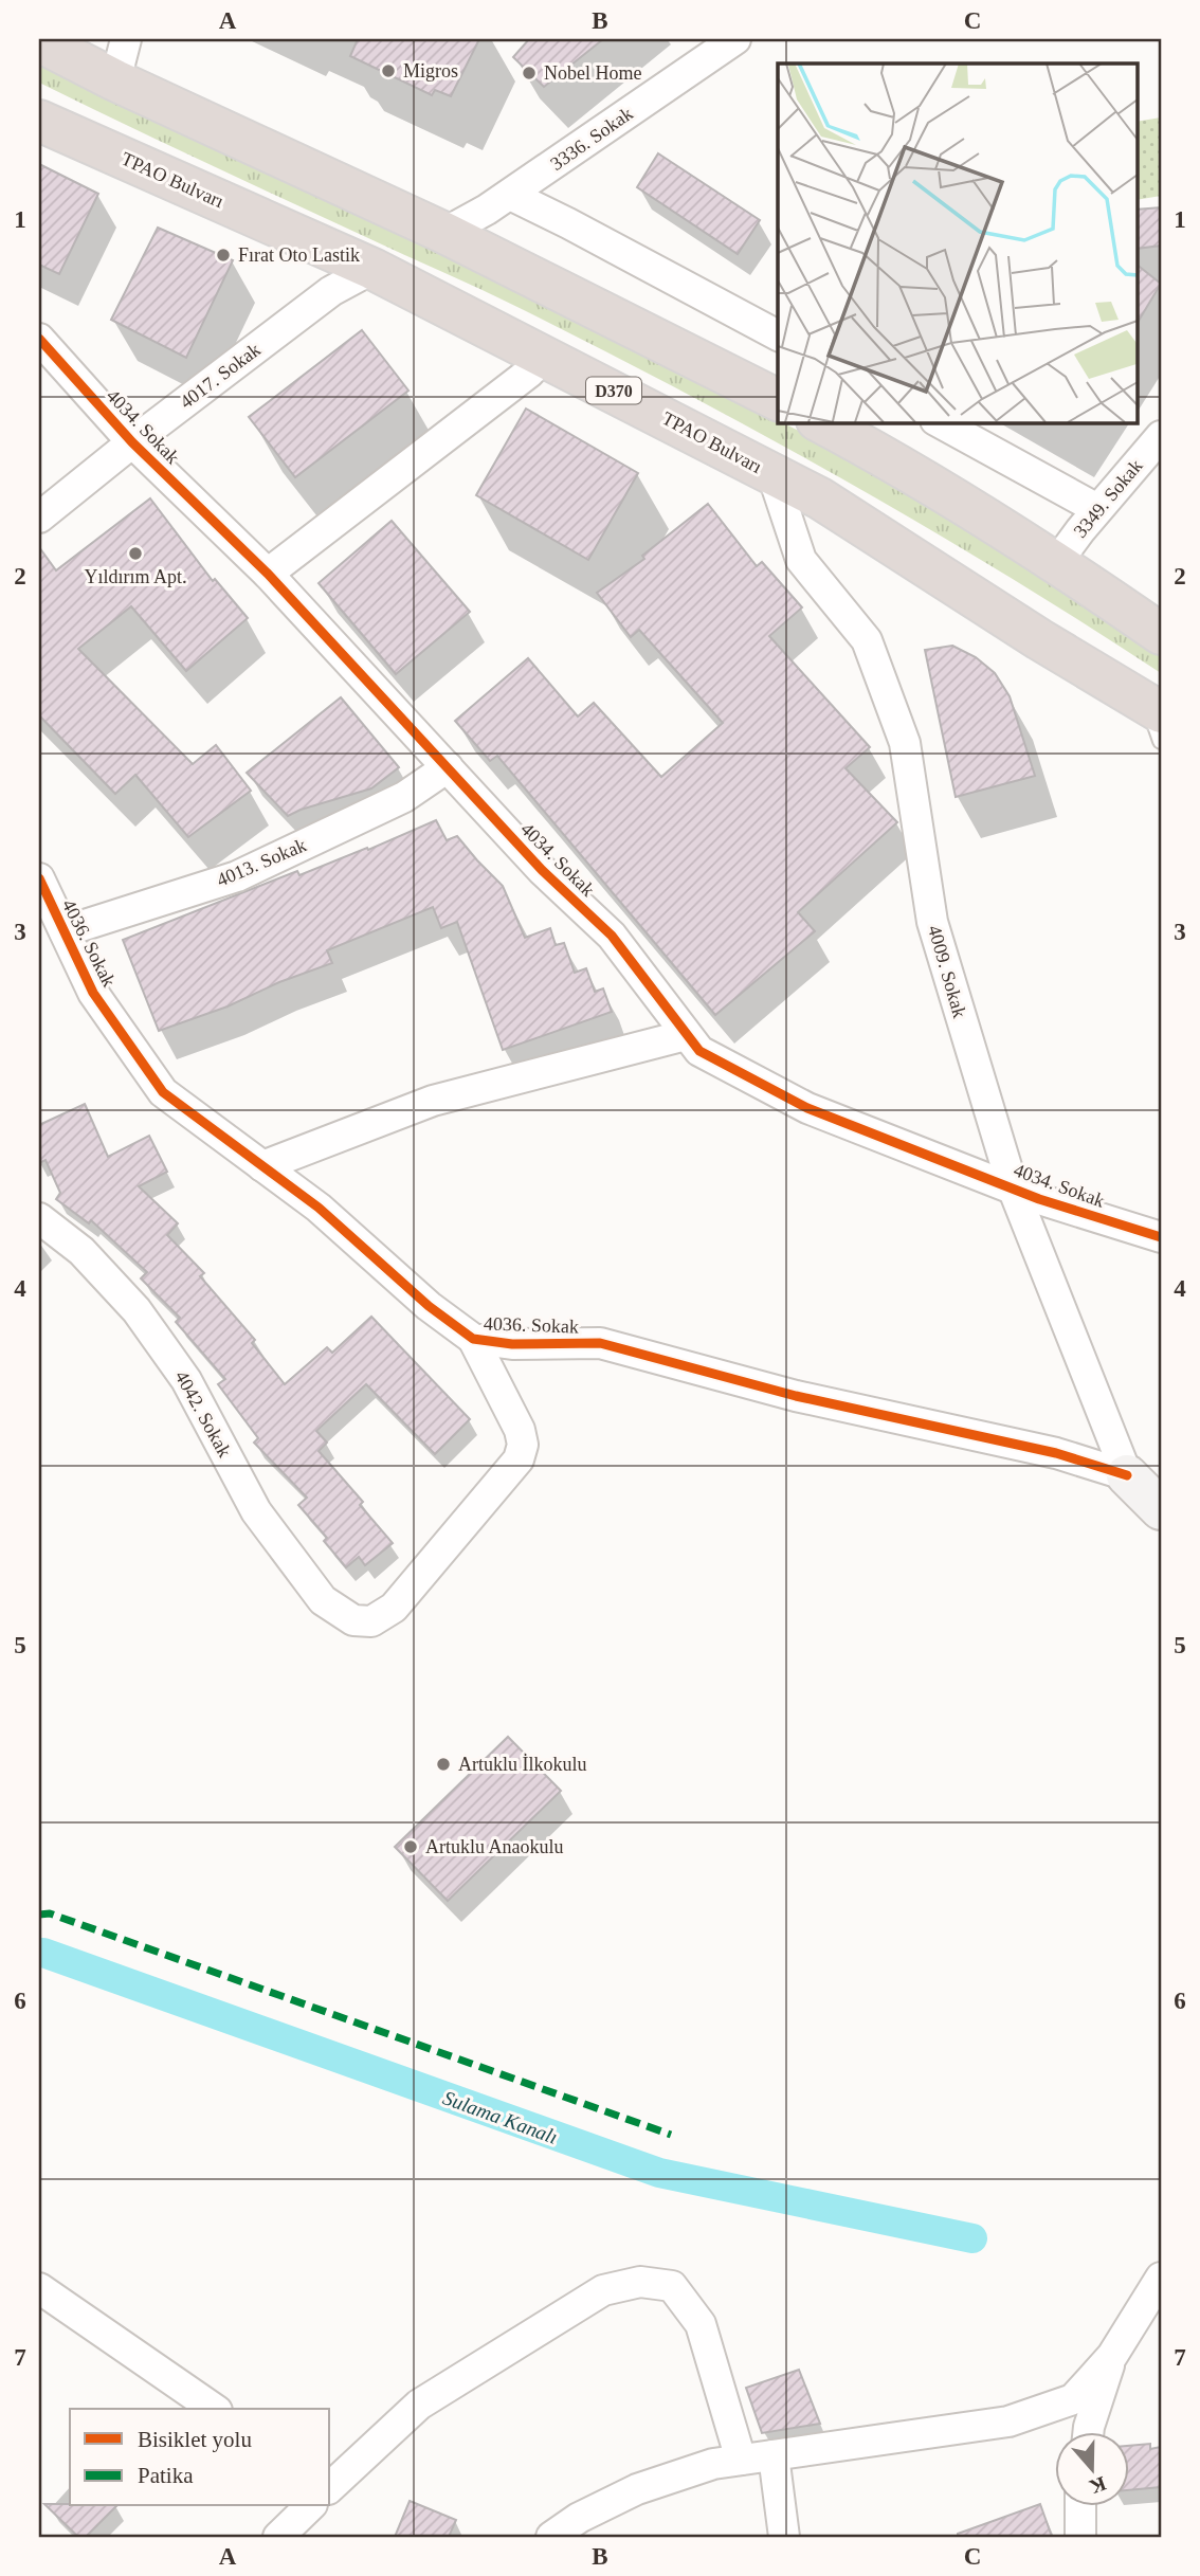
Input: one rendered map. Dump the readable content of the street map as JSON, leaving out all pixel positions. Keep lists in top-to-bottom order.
{
  "streets": {
    "highway": ["TPAO Bulvarı", "D370"],
    "street": [
      "3336. Sokak",
      "4017. Sokak",
      "4034. Sokak",
      "3349. Sokak",
      "4013. Sokak",
      "4036. Sokak",
      "4009. Sokak",
      "4042. Sokak"
    ]
  },
  "crossings": [
    ["TPAO Bulvarı", "4017. Sokak"],
    ["TPAO Bulvarı", "4009. Sokak"],
    ["4017. Sokak", "4034. Sokak"],
    ["4034. Sokak", "4013. Sokak"],
    ["4034. Sokak", "4009. Sokak"],
    ["4013. Sokak", "4036. Sokak"],
    ["4036. Sokak", "4009. Sokak"],
    ["4036. Sokak", "4042. Sokak"]
  ],
  "water": ["Sulama Kanalı"],
  "places": [
    "Migros",
    "Nobel Home",
    "Fırat Oto Lastik",
    "Yıldırım Apt.",
    "Artuklu İlkokulu",
    "Artuklu Anaokulu"
  ],
  "legend": ["Bisiklet yolu", "Patika"],
  "north": "bottom",
  "grid": {
    "columns": ["A", "B", "C"],
    "rows": [
      "1",
      "2",
      "3",
      "4",
      "5",
      "6",
      "7"
    ]
  }
}
